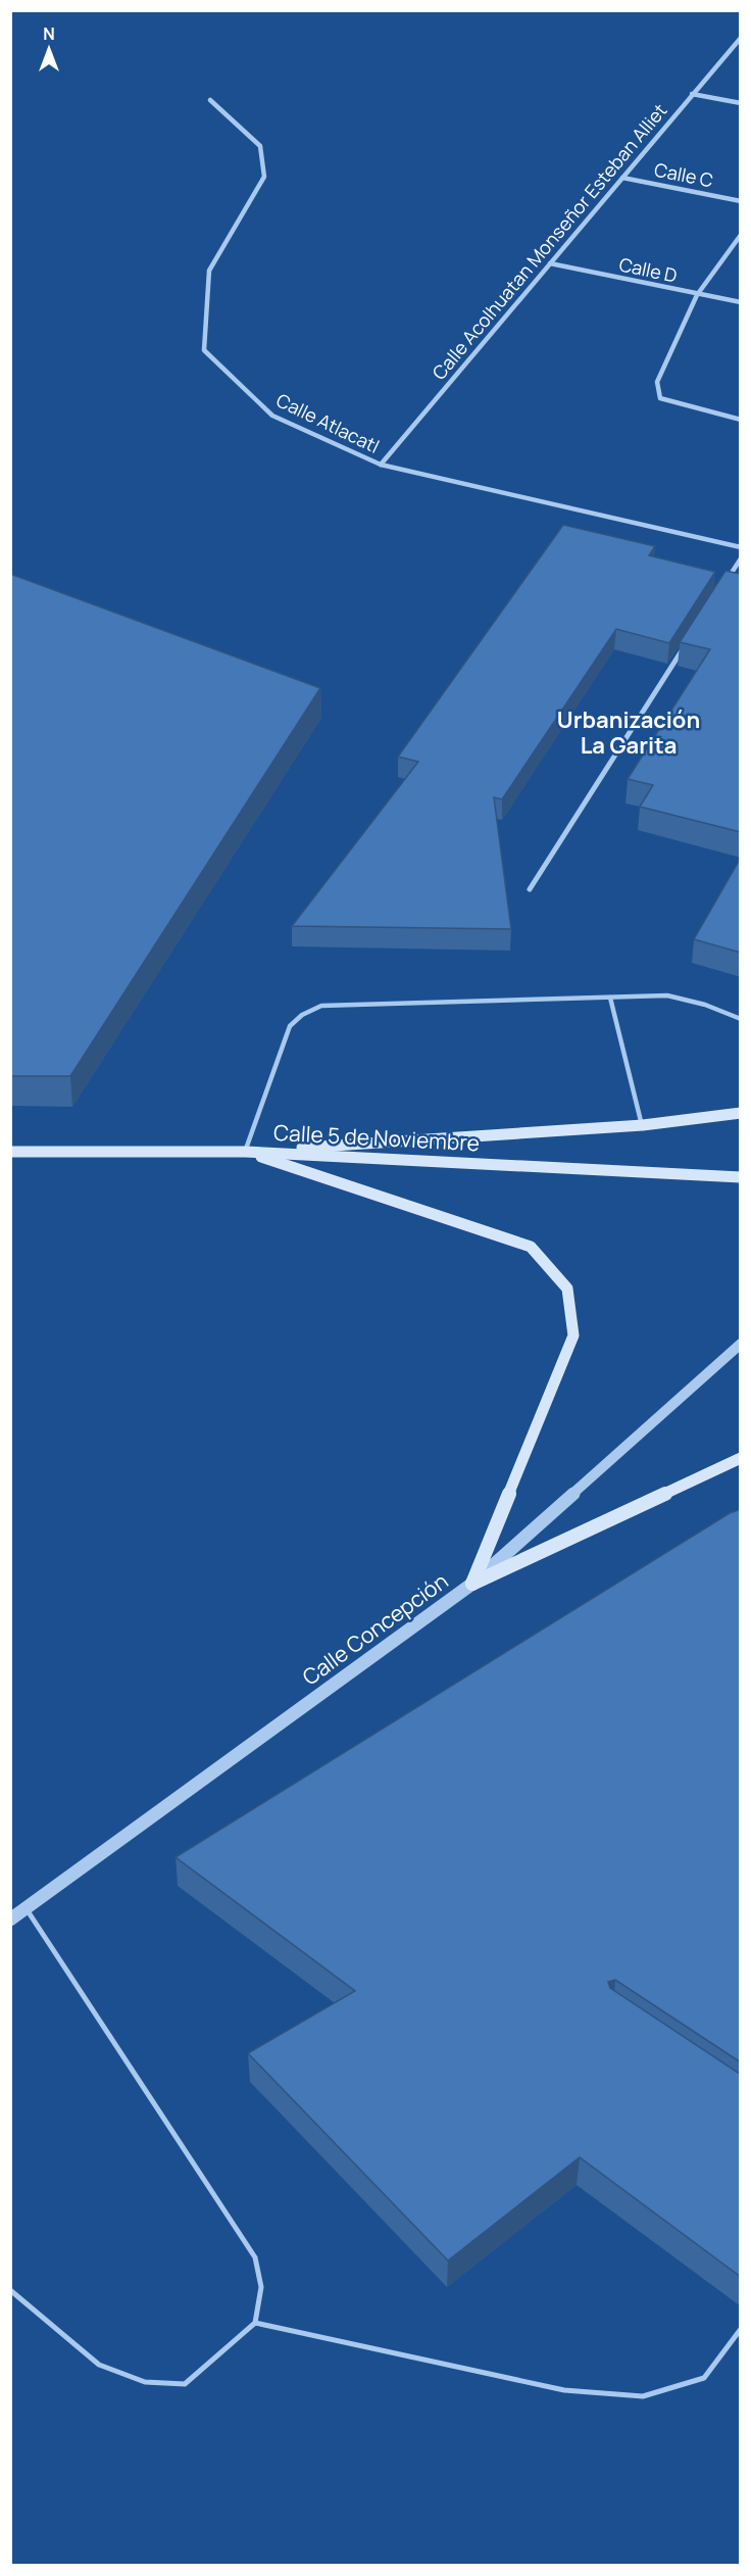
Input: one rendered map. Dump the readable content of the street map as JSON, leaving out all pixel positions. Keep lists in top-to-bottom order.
{
  "streets": {
    "main road": ["Calle 5 de Noviembre"],
    "street": [
      "Calle C",
      "Calle Acolhuatan Monseñor Esteban Alliet",
      "Calle D",
      "Calle Atlacatl",
      "Calle Concepción"
    ]
  },
  "crossings": [
    ["Calle C", "Calle Acolhuatan Monseñor Esteban Alliet"],
    ["Calle Acolhuatan Monseñor Esteban Alliet", "Calle D"],
    ["Calle Acolhuatan Monseñor Esteban Alliet", "Calle Atlacatl"]
  ],
  "districts": ["Urbanización La Garita"],
  "north": "top"
}
